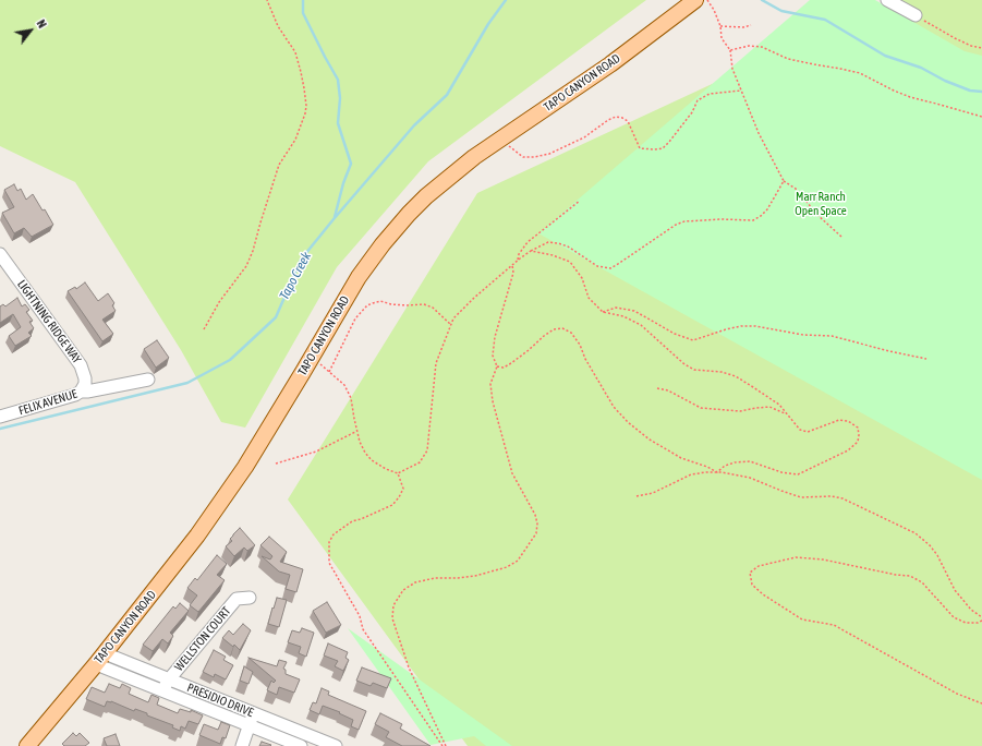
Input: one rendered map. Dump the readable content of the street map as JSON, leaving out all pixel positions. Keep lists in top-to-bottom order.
{
  "streets": {
    "main road": ["TAPO CANYON ROAD"],
    "street": [
      "LIGHTNING RIDGE WAY",
      "FELIX AVENUE",
      "WELLSTON COURT",
      "PRESIDIO DRIVE"
    ]
  },
  "crossings": [
    ["TAPO CANYON ROAD", "PRESIDIO DRIVE"],
    ["LIGHTNING RIDGE WAY", "FELIX AVENUE"],
    ["WELLSTON COURT", "PRESIDIO DRIVE"]
  ],
  "water": ["Tapo Creek"],
  "parks": ["Marr Ranch Open Space"],
  "north": "top right"
}
